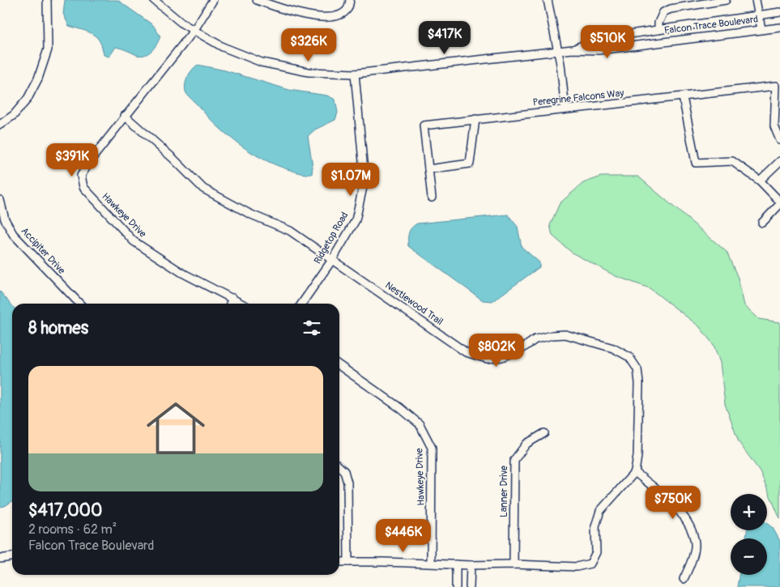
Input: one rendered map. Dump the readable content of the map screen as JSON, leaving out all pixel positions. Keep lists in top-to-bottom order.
{
  "streets": {
    "street": [
      "Falcon Trace Boulevard",
      "Peregrine Falcons Way",
      "Hawkeye Drive",
      "Ridgetop Road",
      "Accipiter Drive",
      "Nestlewood Trail",
      "Lanner Drive"
    ]
  },
  "crossings": [
    ["Falcon Trace Boulevard", "Hawkeye Drive"],
    ["Falcon Trace Boulevard", "Ridgetop Road"],
    ["Hawkeye Drive", "Nestlewood Trail"],
    ["Ridgetop Road", "Nestlewood Trail"]
  ],
  "page": {
    "price": [
      "$417K",
      "$510K",
      "$326K",
      "$391K",
      "$1.07M",
      "$802K",
      "$750K",
      "$446K"
    ],
    "heading": "8 homes",
    "list": [
      {
        "name": "$417,000",
        "note": "2 rooms · 62 m² · Falcon Trace Boulevard"
      }
    ],
    "map_buttons": ["+", "−"]
  }
}
